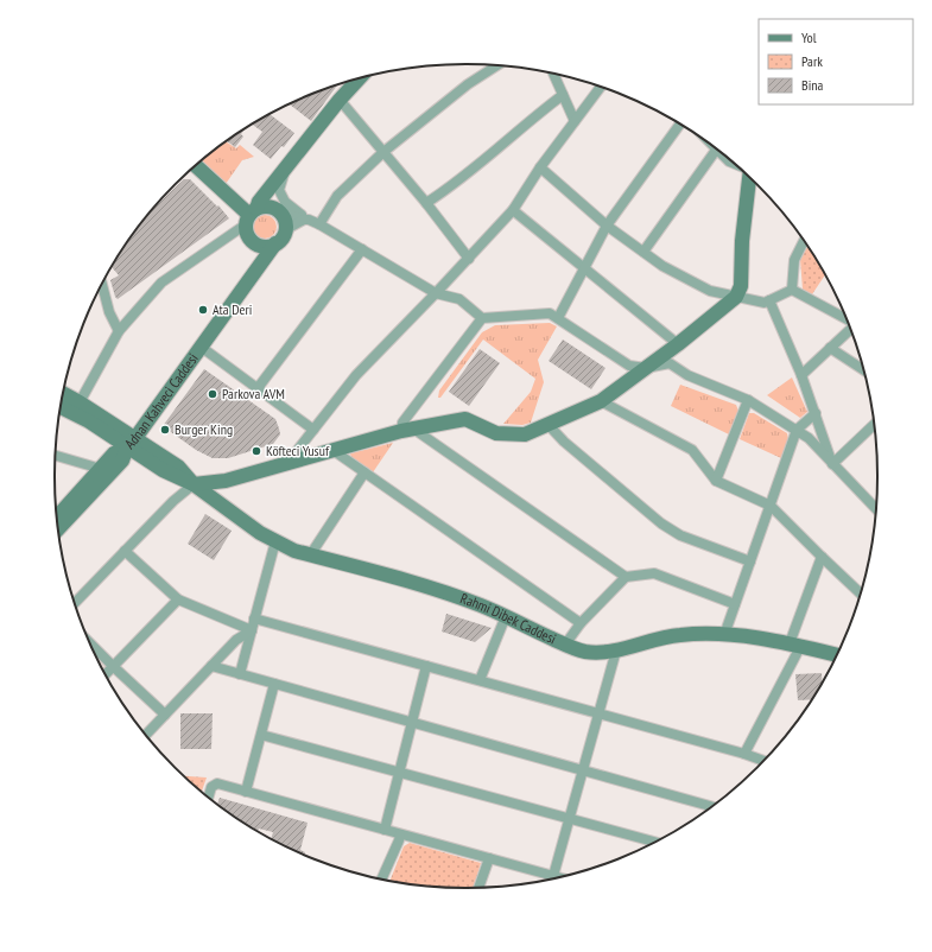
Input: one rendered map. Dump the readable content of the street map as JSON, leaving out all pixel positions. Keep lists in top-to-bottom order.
{
  "streets": {
    "street": ["Adnan Kahveci Caddesi", "Rahmi Dibek Caddesi"]
  },
  "crossings": [
    ["Adnan Kahveci Caddesi", "Rahmi Dibek Caddesi"]
  ],
  "places": [
    "Ata Deri",
    "Parkova AVM",
    "Burger King",
    "Köfteci Yusuf"
  ],
  "legend": ["Yol", "Park", "Bina"]
}
